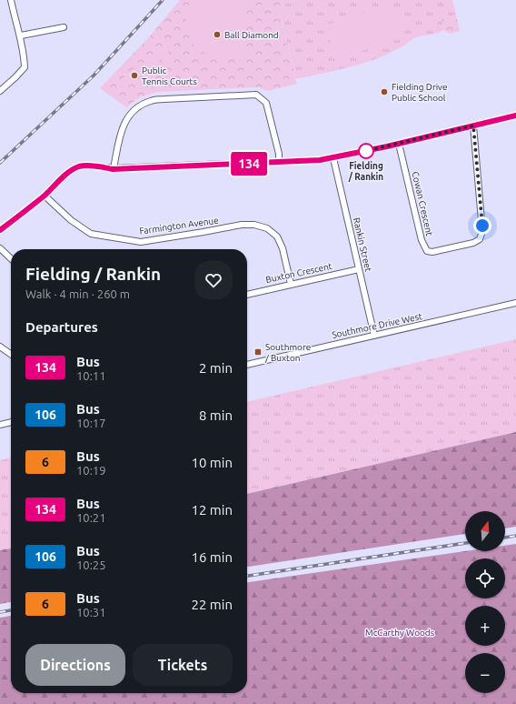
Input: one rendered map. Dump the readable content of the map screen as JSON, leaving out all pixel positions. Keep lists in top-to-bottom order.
{
  "streets": {
    "street": [
      "Cowan Crescent",
      "Farmington Avenue",
      "Rankin Street",
      "Buxton Crescent",
      "Southmore Drive West"
    ]
  },
  "crossings": [
    ["Farmington Avenue", "Buxton Crescent"],
    ["Rankin Street", "Buxton Crescent"],
    ["Rankin Street", "Southmore Drive West"]
  ],
  "parks": ["McCarthy Woods"],
  "places": {
    "other": [
      "Ball Diamond",
      "Public Tennis Courts",
      "Fielding Drive Public School",
      "Fielding / Rankin"
    ],
    "transit": ["Southmore / Buxton"]
  },
  "lines": ["bus line 134"],
  "north": "top",
  "page": {
    "on_map": "134",
    "heading": [
      ["Fielding / Rankin", "Walk · 4 min · 260 m"],
      "Departures"
    ],
    "list": [
      {
        "mark": "134",
        "name": "Bus",
        "note": "10:11",
        "value": "2 min"
      },
      {
        "mark": "106",
        "name": "Bus",
        "note": "10:17",
        "value": "8 min"
      },
      {
        "mark": "6",
        "name": "Bus",
        "note": "10:19",
        "value": "10 min"
      },
      {
        "mark": "134",
        "name": "Bus",
        "note": "10:21",
        "value": "12 min"
      },
      {
        "mark": "106",
        "name": "Bus",
        "note": "10:25",
        "value": "16 min"
      },
      {
        "mark": "6",
        "name": "Bus",
        "note": "10:31",
        "value": "22 min"
      }
    ],
    "map_buttons": ["+", "−"],
    "buttons": ["Directions", "Tickets"]
  }
}
